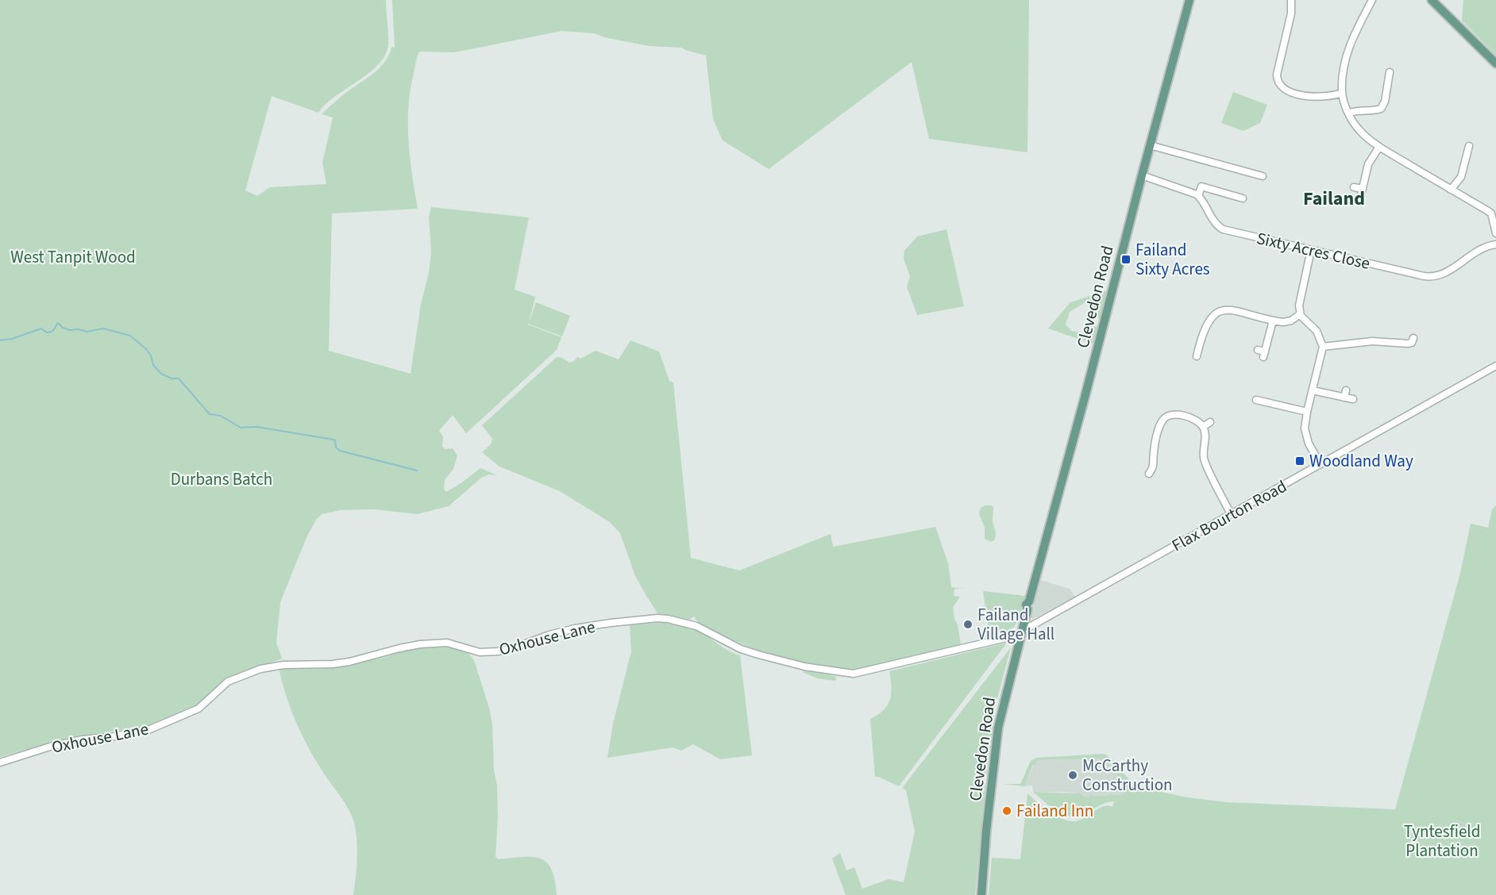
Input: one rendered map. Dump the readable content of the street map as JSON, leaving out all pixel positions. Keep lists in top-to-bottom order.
{
  "streets": {
    "main road": ["Clevedon Road"],
    "street": ["Sixty Acres Close", "Flax Bourton Road", "Oxhouse Lane"]
  },
  "crossings": [
    ["Clevedon Road", "Flax Bourton Road"],
    ["Clevedon Road", "Oxhouse Lane"],
    ["Flax Bourton Road", "Oxhouse Lane"]
  ],
  "districts": ["Failand"],
  "parks": ["West Tanpit Wood", "Durbans Batch", "Tyntesfield Plantation"],
  "places": {
    "transit": ["Failand Sixty Acres", "Woodland Way"],
    "other": ["Failand Village Hall", "McCarthy Construction", "Failand Inn"]
  }
}
